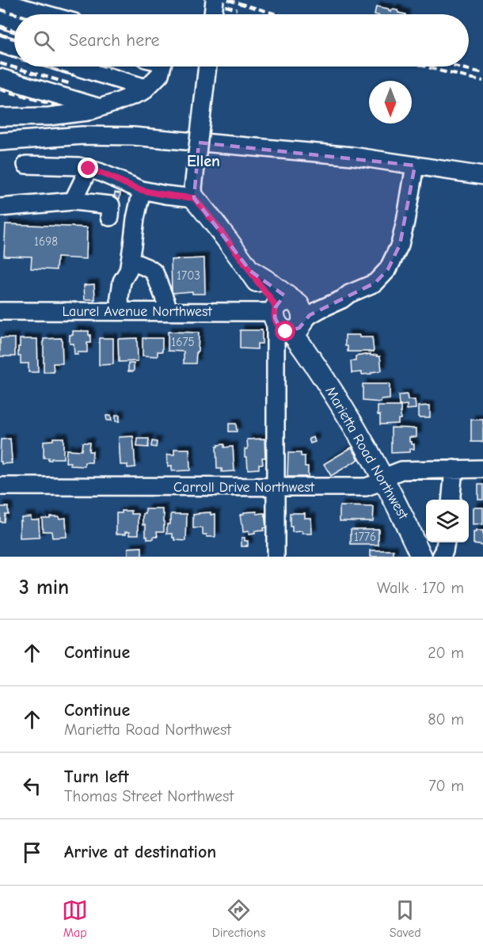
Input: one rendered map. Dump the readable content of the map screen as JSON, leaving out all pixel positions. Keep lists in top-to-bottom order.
{
  "streets": {
    "main road": ["Marietta Road Northwest"],
    "street": ["Laurel Avenue Northwest", "Carroll Drive Northwest"]
  },
  "crossings": [
    ["Laurel Avenue Northwest", "Marietta Road Northwest"],
    ["Marietta Road Northwest", "Carroll Drive Northwest"]
  ],
  "districts": ["Ellen"],
  "house_numbers": [
    "1698",
    "1703",
    "1675",
    "1776"
  ],
  "north": "bottom",
  "page": {
    "search": "Search here",
    "heading": ["3 min", "Walk · 170 m"],
    "list": [
      ["Continue", "20 m"],
      ["Continue", "Marietta Road Northwest", "80 m"],
      ["Turn left", "Thomas Street Northwest", "70 m"],
      "Arrive at destination"
    ],
    "nav": ["Map", "Directions", "Saved"]
  }
}
